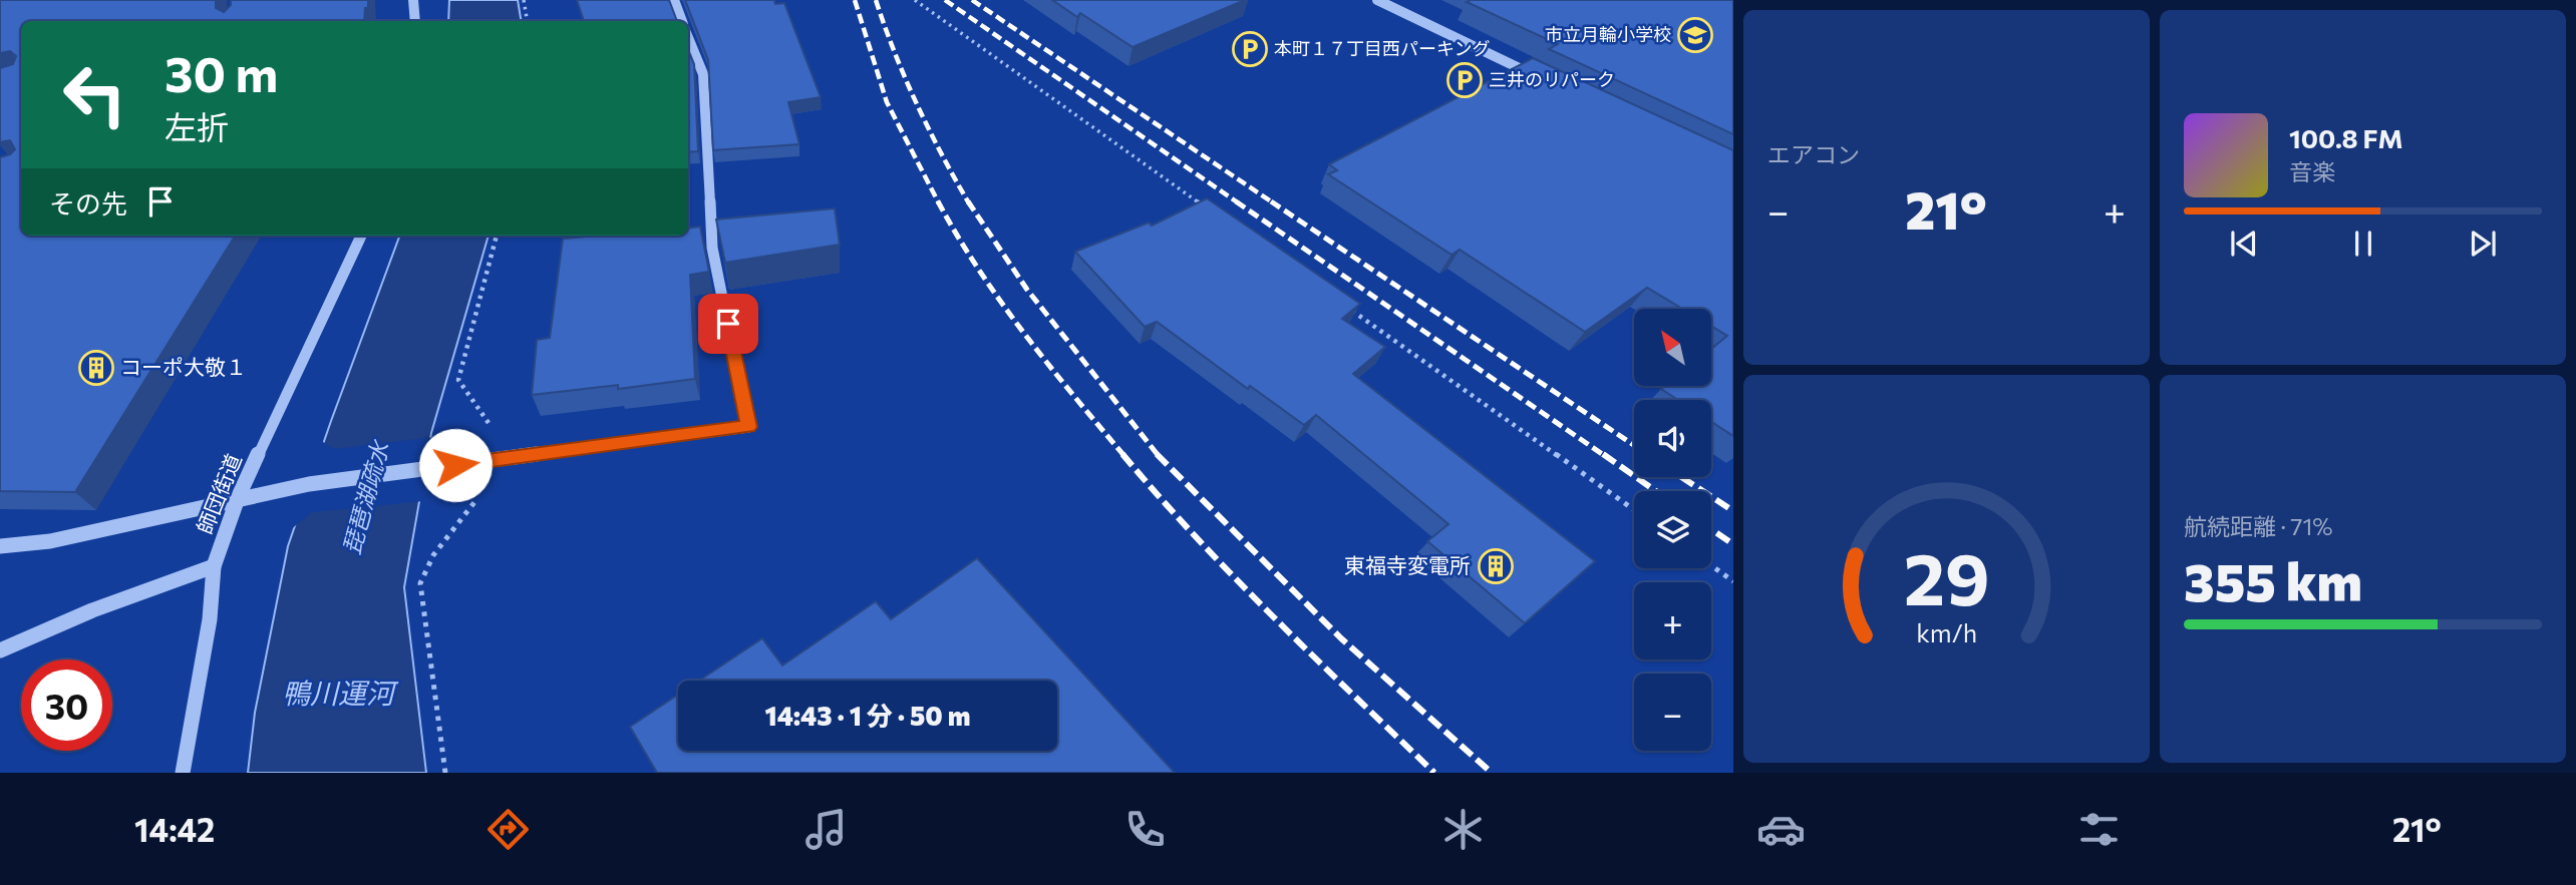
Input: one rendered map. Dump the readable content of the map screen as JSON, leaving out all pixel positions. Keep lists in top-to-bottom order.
{
  "streets": {
    "street": ["師団街道"]
  },
  "water": ["琵琶湖疏水", "鴨川運河"],
  "places": {
    "school or university": ["市立月輪小学校"],
    "parking": ["本町１７丁目西パーキング", "三井のリパーク"],
    "building": ["コーポ大敬１", "東福寺変電所"]
  },
  "north": "top left",
  "page": {
    "tile": [
      "エアコン",
      ["航続距離 · 71%", "355 km"]
    ],
    "turn": ["30 m", "左折"],
    "song": ["100.8 FM", "音楽"],
    "then": "その先",
    "heat": ["−", "21°", "+"],
    "map_buttons": ["+", "−"],
    "limit": "30",
    "trip": "14:43 · 1 分 · 50 m",
    "tabs": ["14:42", "21°"],
    "gauge": ["29", "km/h"]
  }
}
